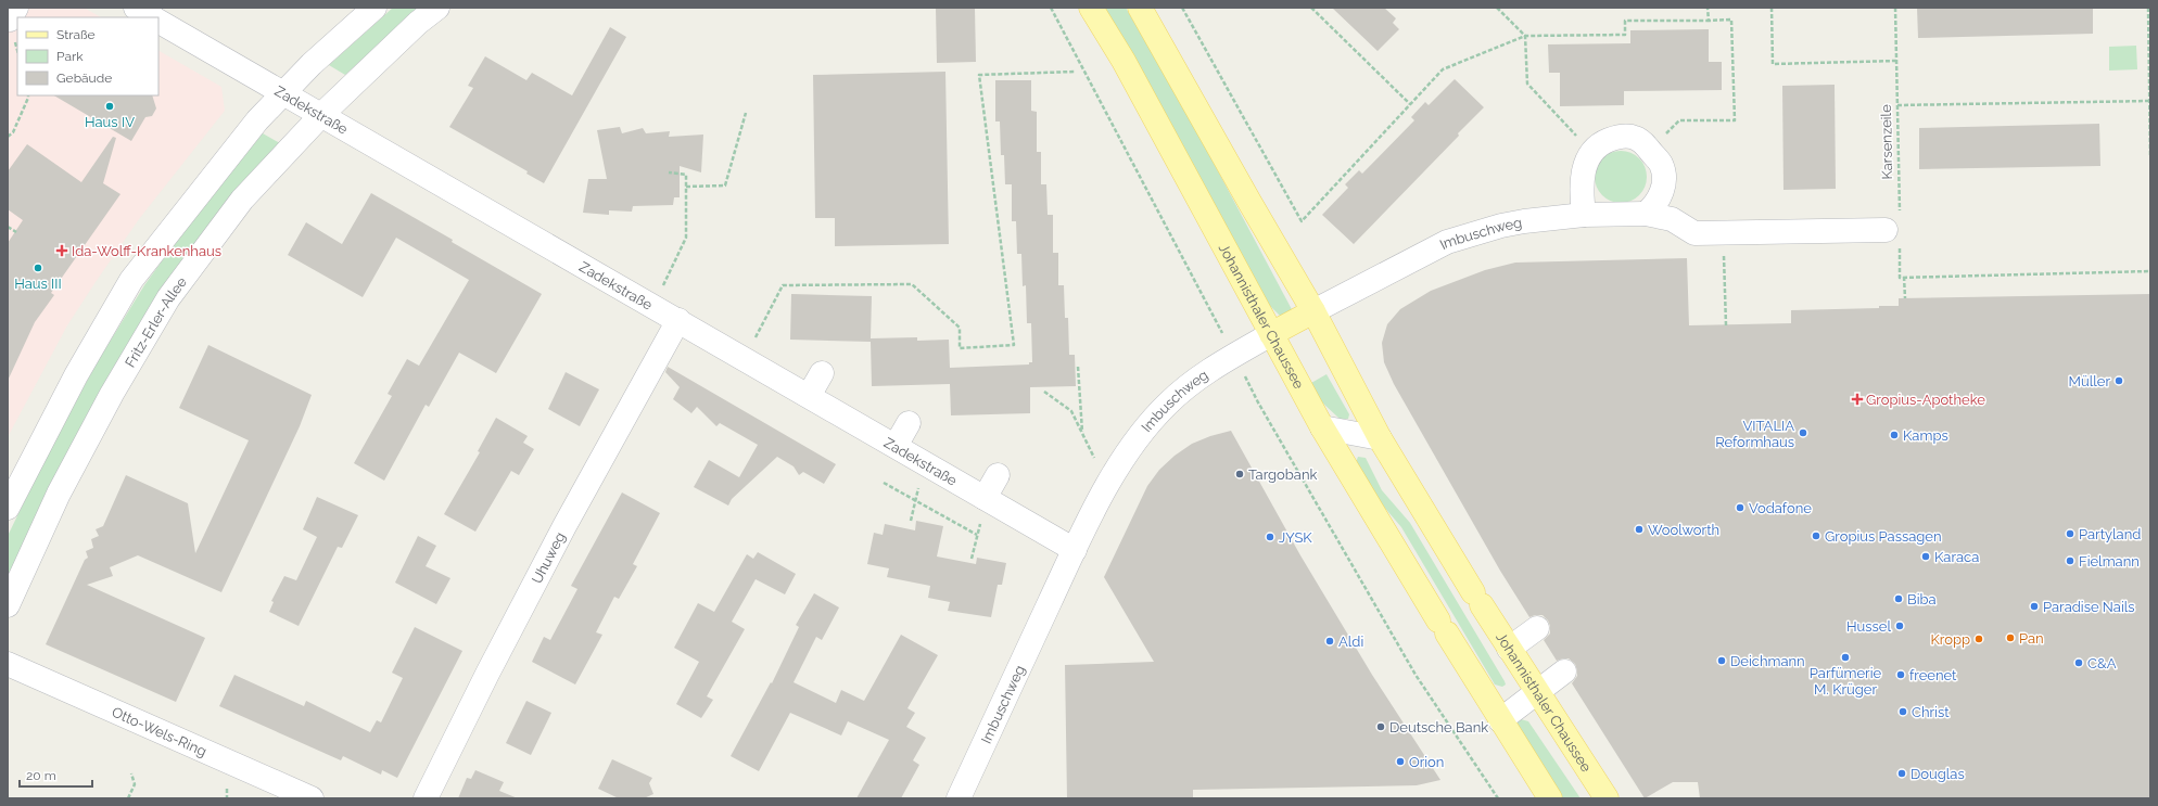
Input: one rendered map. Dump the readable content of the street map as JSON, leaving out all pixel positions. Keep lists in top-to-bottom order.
{
  "streets": {
    "main road": ["Imbuschweg", "Johannisthaler Chaussee"],
    "street": [
      "Zadekstraße",
      "Fritz-Erler-Allee",
      "Uhuweg",
      "Otto-Wels-Ring"
    ],
    "path": ["Karsenzeile"]
  },
  "crossings": [
    ["Zadekstraße", "Imbuschweg"],
    ["Zadekstraße", "Fritz-Erler-Allee"],
    ["Zadekstraße", "Uhuweg"],
    ["Karsenzeile", "Imbuschweg"],
    ["Imbuschweg", "Johannisthaler Chaussee"]
  ],
  "places": {
    "other": [
      "Haus IV",
      "Haus III",
      "Müller",
      "VITALIA Reformhaus",
      "Kamps",
      "Targobank",
      "Vodafone",
      "Woolworth",
      "Partyland",
      "Gropius Passagen",
      "JYSK",
      "Karaca",
      "Fielmann",
      "Biba",
      "Paradise Nails",
      "Hussel",
      "Pan",
      "Kropp",
      "Aldi",
      "Parfümerie M. Krüger",
      "Deichmann",
      "C&A",
      "freenet",
      "Christ",
      "Deutsche Bank",
      "Orion",
      "Douglas"
    ],
    "health": ["Ida-Wolff-Krankenhaus", "Gropius-Apotheke"]
  },
  "legend": ["Straße", "Park", "Gebäude"],
  "scale_bar": "20 m"
}
